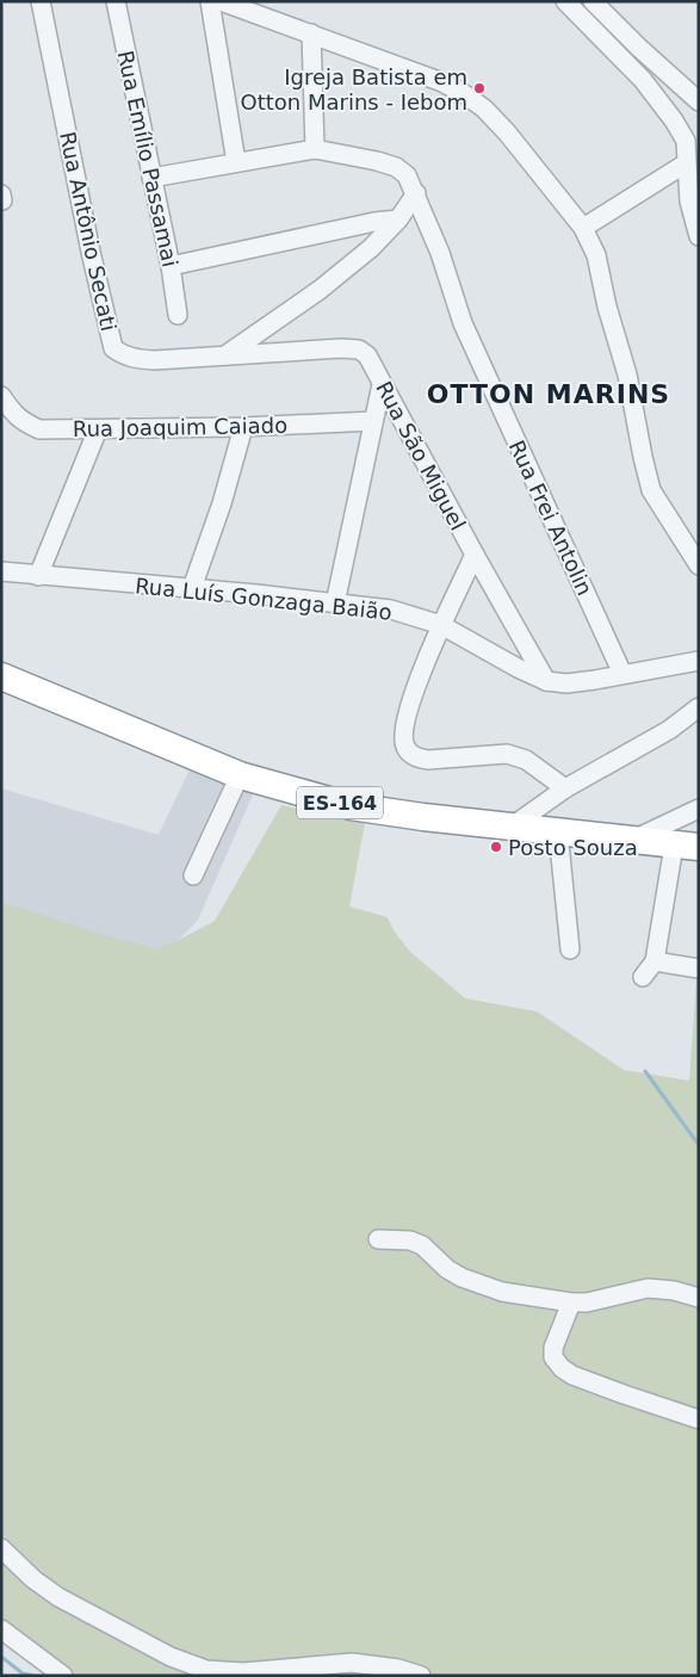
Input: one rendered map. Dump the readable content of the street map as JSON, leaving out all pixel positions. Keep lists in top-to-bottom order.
{
  "streets": {
    "highway": ["ES-164"],
    "street": [
      "Rua Emílio Passamai",
      "Rua Antônio Secati",
      "Rua Joaquim Caiado",
      "Rua São Miguel",
      "Rua Frei Antolin",
      "Rua Luís Gonzaga Baião"
    ]
  },
  "crossings": [
    ["Rua Antônio Secati", "Rua São Miguel"],
    ["Rua São Miguel", "Rua Luís Gonzaga Baião"]
  ],
  "districts": ["OTTON MARINS"],
  "places": ["Igreja Batista em Otton Marins - Iebom", "Posto Souza"]
}
